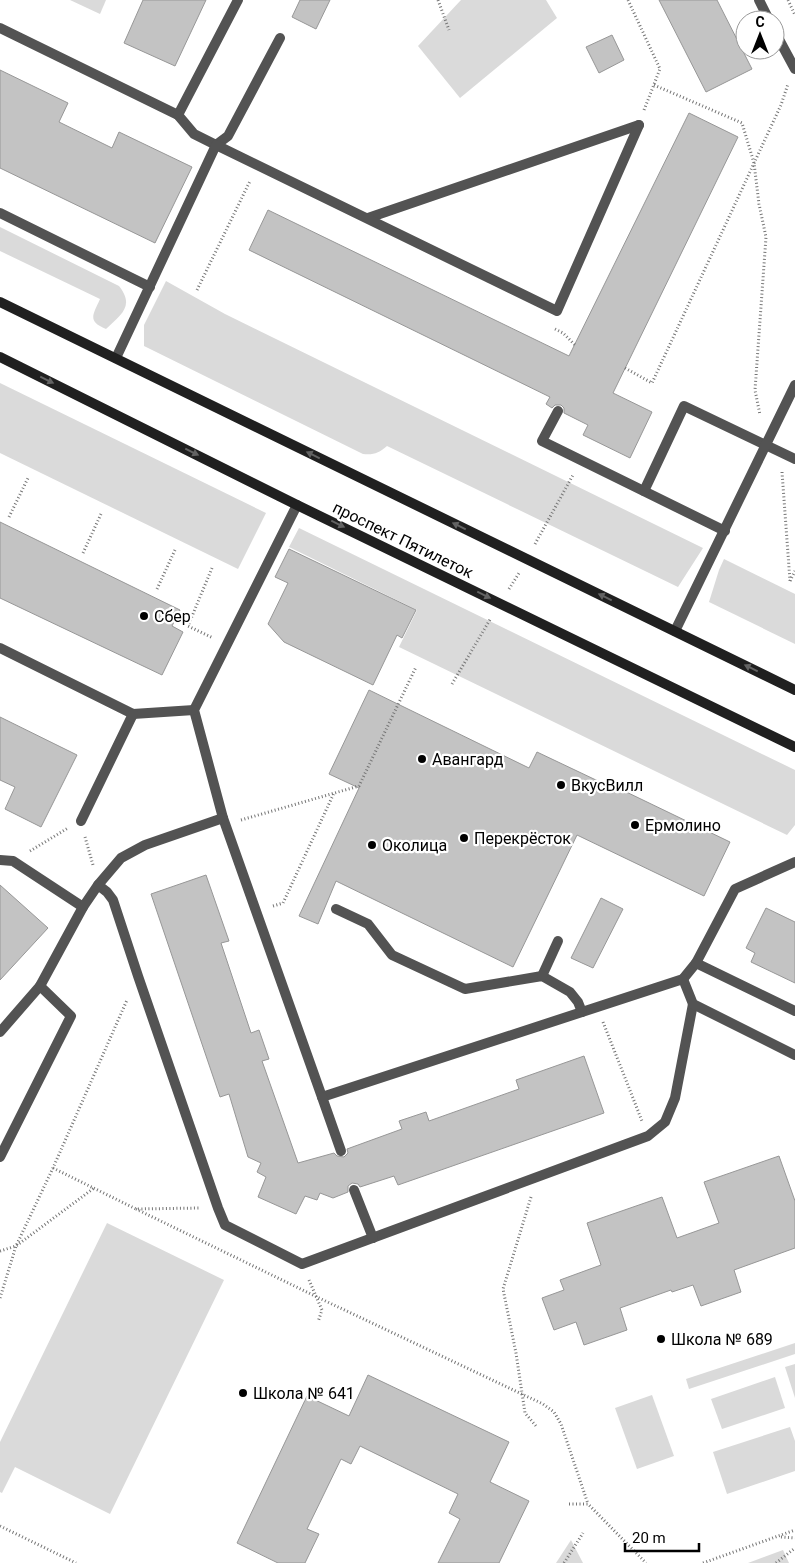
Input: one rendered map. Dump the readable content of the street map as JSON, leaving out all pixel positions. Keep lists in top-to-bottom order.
{
  "streets": {
    "street": ["проспект Пятилеток"]
  },
  "places": [
    "Сбер",
    "Авангард",
    "ВкусВилл",
    "Ермолино",
    "Перекрёсток",
    "Околица",
    "Школа № 689",
    "Школа № 641"
  ],
  "scale_bar": "20 m",
  "north": "top"
}
